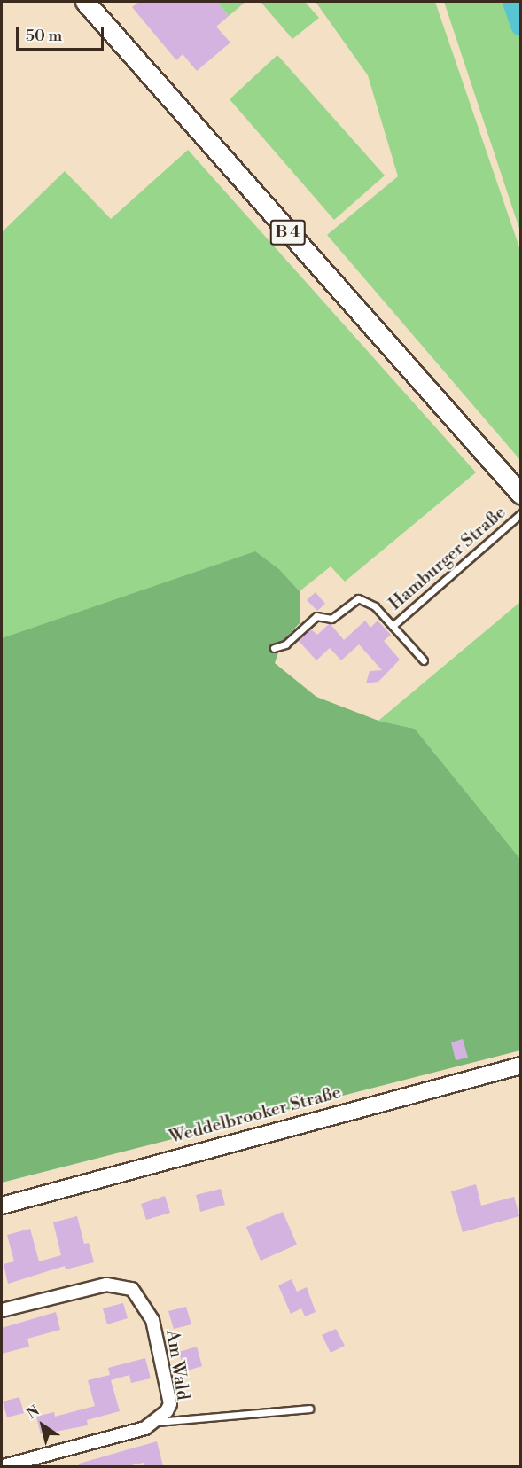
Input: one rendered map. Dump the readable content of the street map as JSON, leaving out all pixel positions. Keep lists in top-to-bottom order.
{
  "streets": {
    "main road": ["B 4"],
    "street": ["Weddelbrooker Straße", "Am Wald"],
    "lane": ["Hamburger Straße"]
  },
  "scale_bar": "50 m",
  "north": "top left"
}
